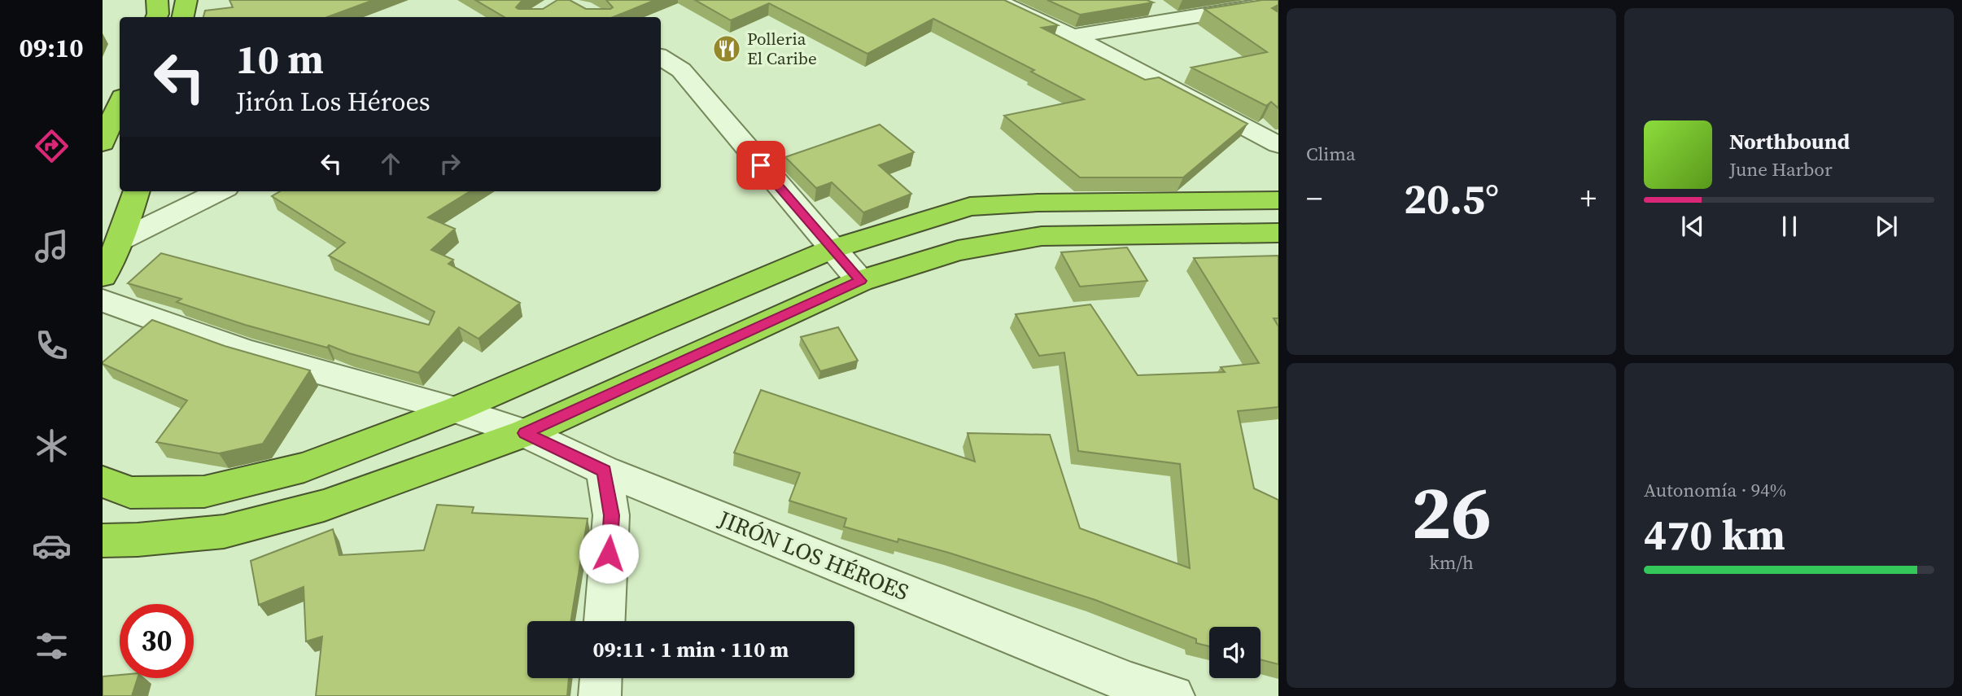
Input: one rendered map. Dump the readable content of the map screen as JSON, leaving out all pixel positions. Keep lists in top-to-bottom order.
{
  "streets": {
    "street": ["JIRÓN LOS HÉROES"]
  },
  "places": {
    "restaurant": ["Polleria El Caribe"]
  },
  "page": {
    "tabs": "09:10",
    "tile": [
      "Clima",
      ["26", "km/h"],
      ["Autonomía · 94%", "470 km"]
    ],
    "turn": ["10 m", "Jirón Los Héroes"],
    "song": ["Northbound", "June Harbor"],
    "heat": ["−", "20.5°", "+"],
    "limit": "30",
    "trip": "09:11 · 1 min · 110 m"
  }
}
